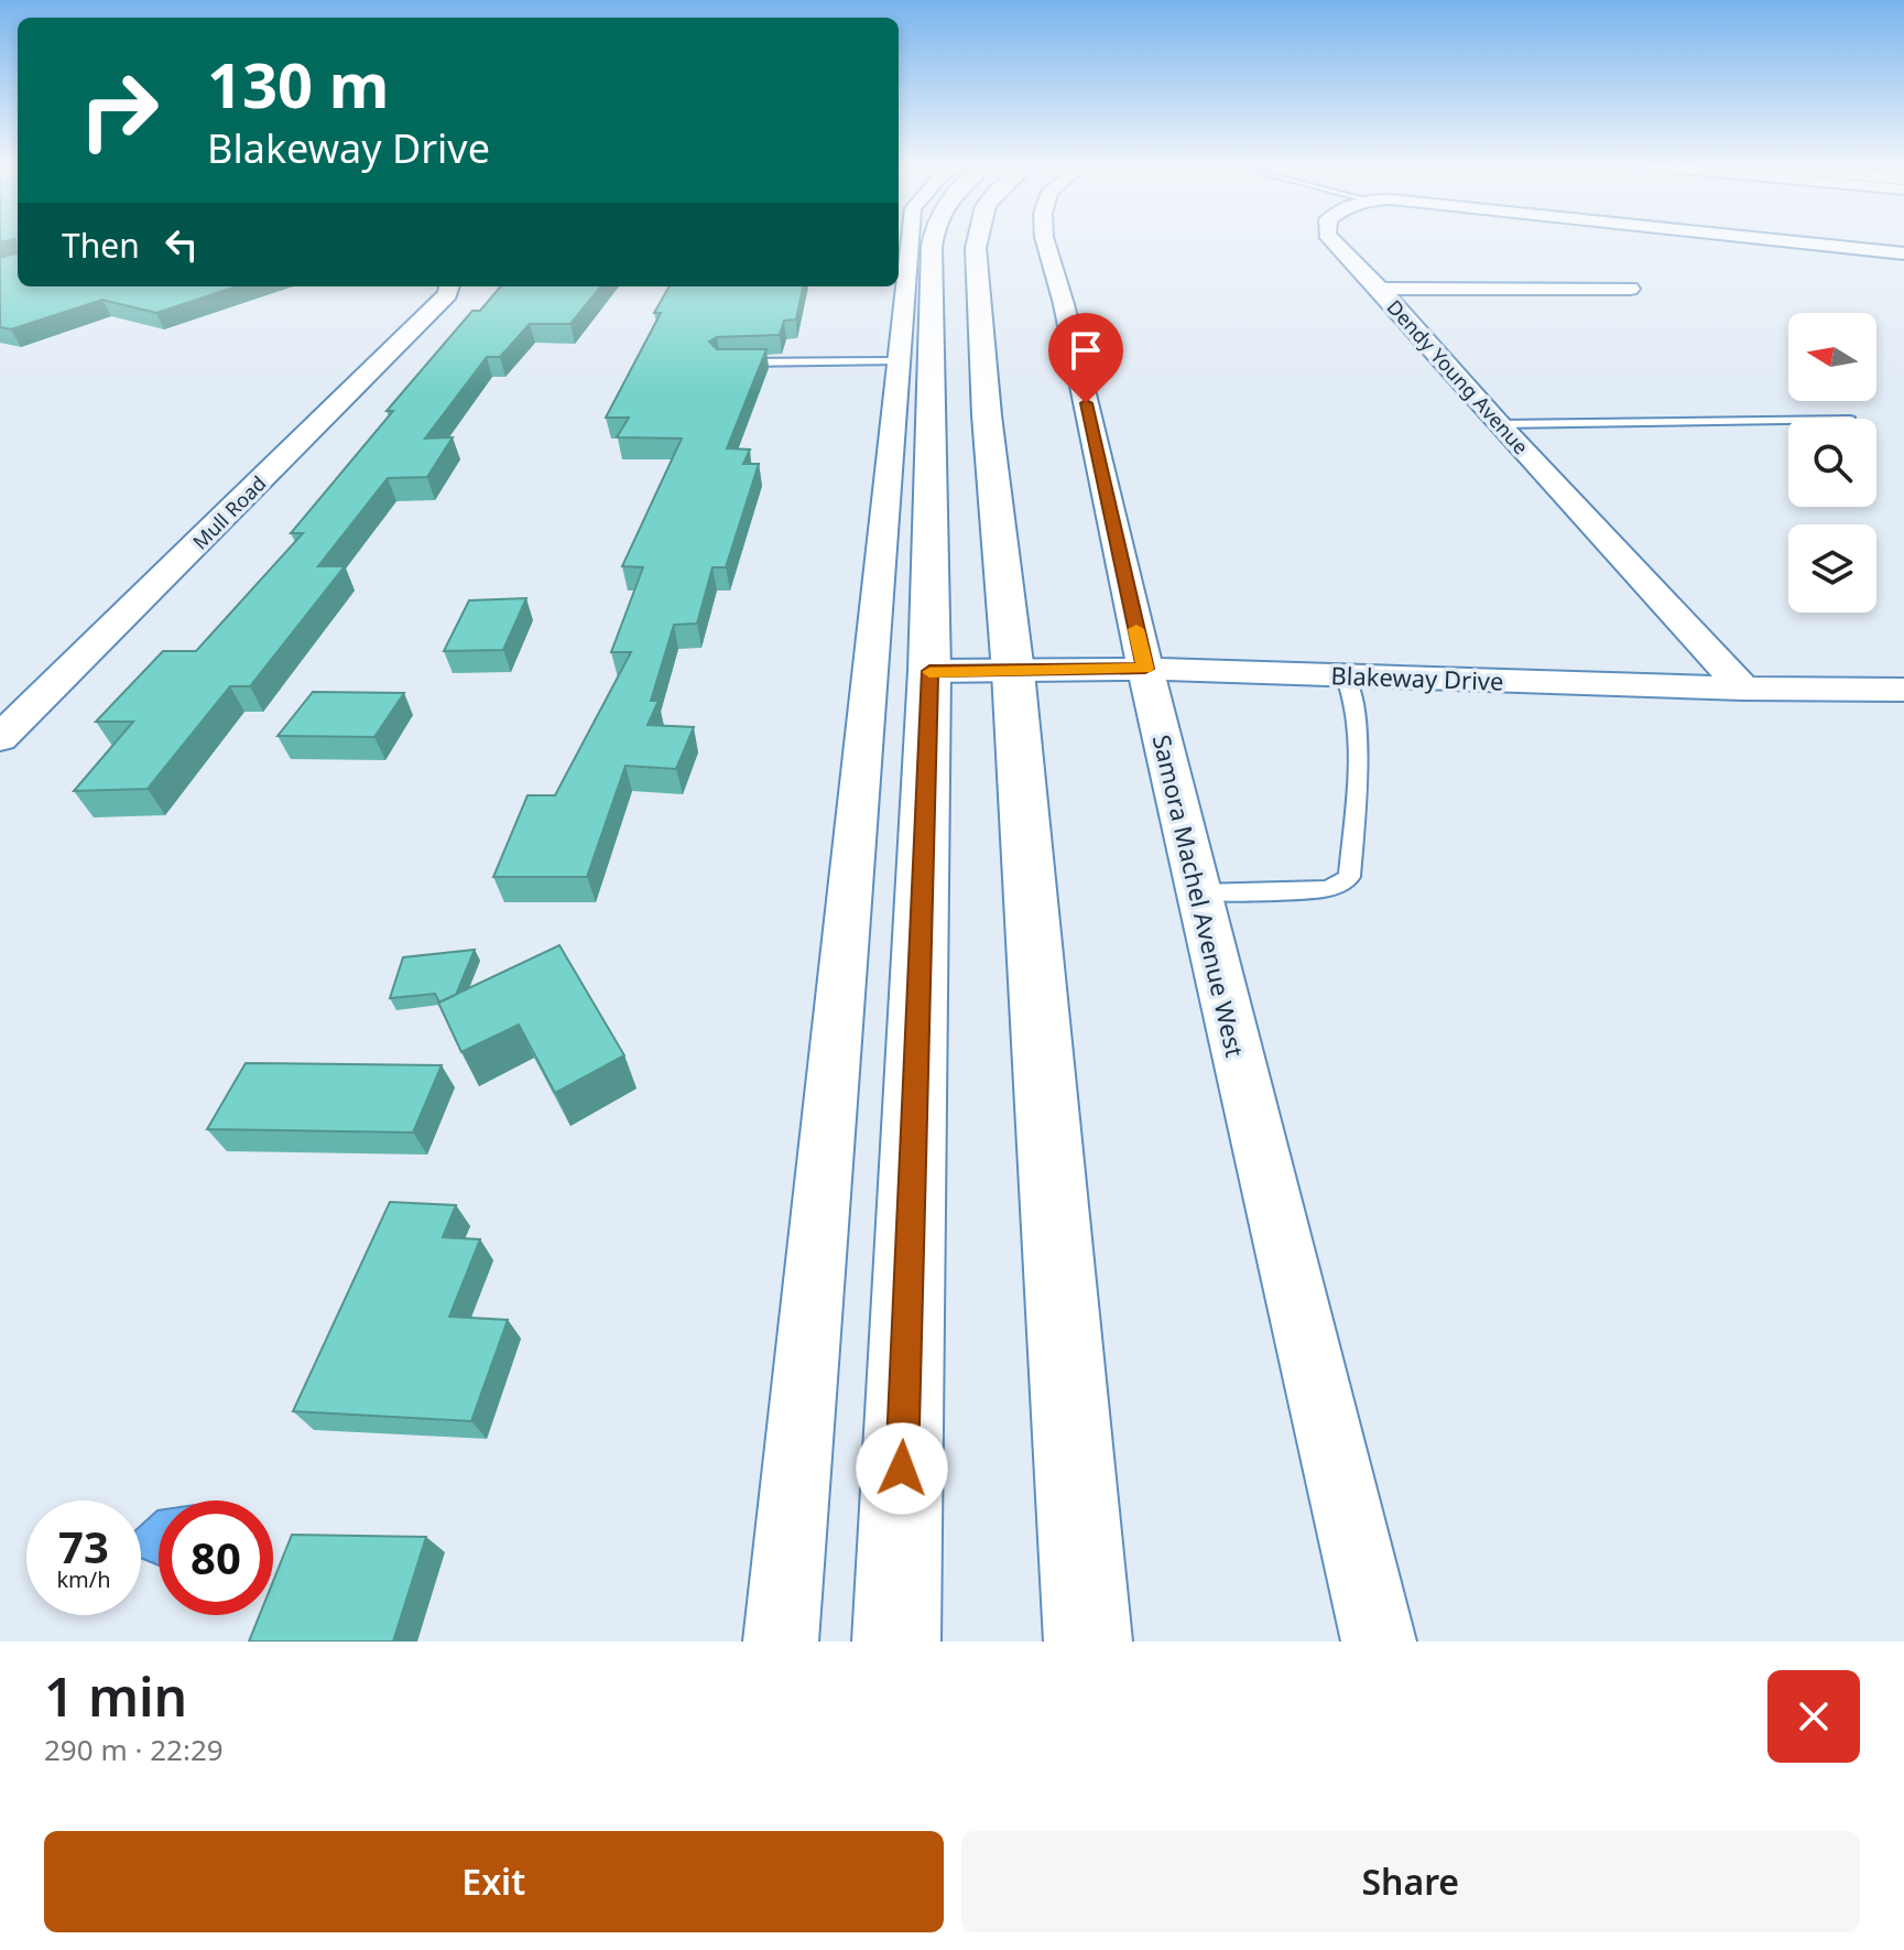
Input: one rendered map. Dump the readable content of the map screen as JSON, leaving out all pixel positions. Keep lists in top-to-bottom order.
{
  "streets": {
    "street": [
      "Dendy Young Avenue",
      "Mull Road",
      "Blakeway Drive",
      "Samora Machel Avenue West"
    ]
  },
  "crossings": [
    ["Dendy Young Avenue", "Blakeway Drive"],
    ["Blakeway Drive", "Samora Machel Avenue West"]
  ],
  "north": "left",
  "page": {
    "turn": ["130 m", "Blakeway Drive"],
    "then": "Then",
    "speed": "73 km/h",
    "limit": "80",
    "heading": ["1 min", "290 m · 22:29"],
    "buttons": ["Exit", "Share"]
  }
}
